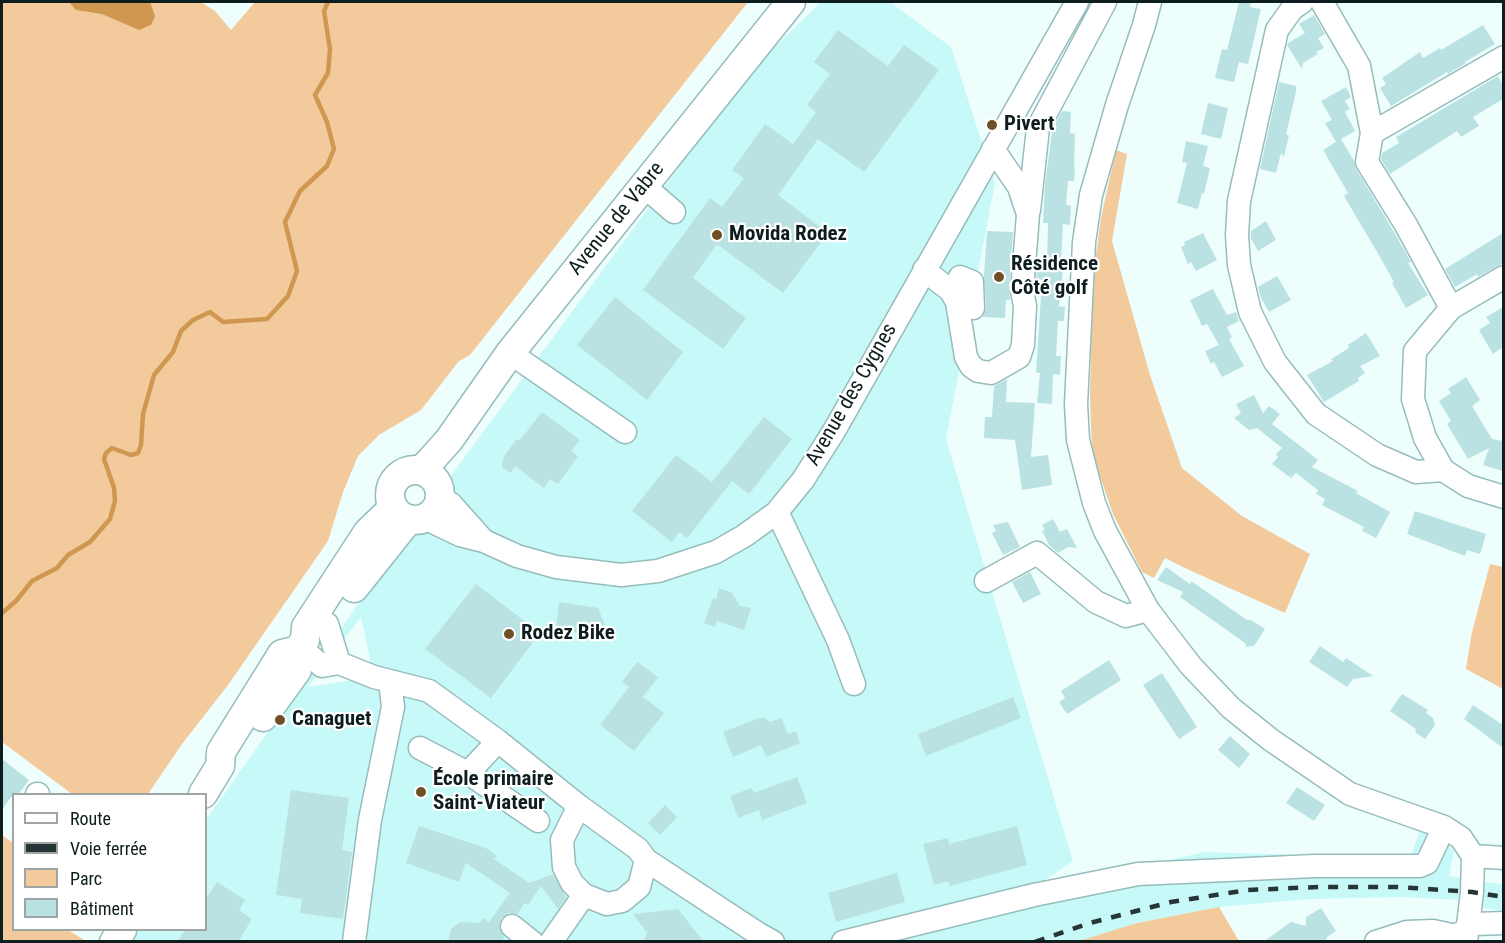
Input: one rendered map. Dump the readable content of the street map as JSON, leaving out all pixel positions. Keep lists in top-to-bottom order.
{
  "streets": {
    "main road": ["Avenue de Vabre"],
    "street": ["Avenue des Cygnes"]
  },
  "crossings": [
    ["Avenue de Vabre", "Avenue des Cygnes"]
  ],
  "places": [
    "Pivert",
    "Movida Rodez",
    "Résidence Côté golf",
    "Rodez Bike",
    "Canaguet",
    "École primaire Saint-Viateur"
  ],
  "legend": [
    "Route",
    "Voie ferrée",
    "Parc",
    "Bâtiment"
  ]
}
